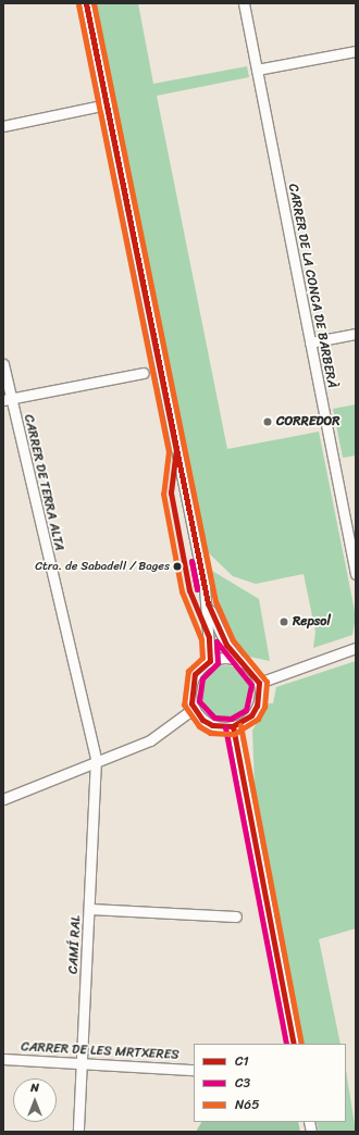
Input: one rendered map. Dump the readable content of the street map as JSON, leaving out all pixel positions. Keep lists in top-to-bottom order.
{
  "streets": {
    "street": [
      "CARRER DE LA CONCA DE BARBERÀ",
      "CARRER DE TERRA ALTA",
      "CAMÍ RAL",
      "CARRER DE LES MRTXERES"
    ]
  },
  "crossings": [
    ["CARRER DE TERRA ALTA", "CAMÍ RAL"],
    ["CAMÍ RAL", "CARRER DE LES MRTXERES"]
  ],
  "places": ["CORREDOR", "Ctra. de Sabadell / Bages", "Repsol"],
  "lines": ["transit line C1", "transit line N65", "transit line C3"],
  "legend": ["C1", "C3", "N65"],
  "north": "top"
}
